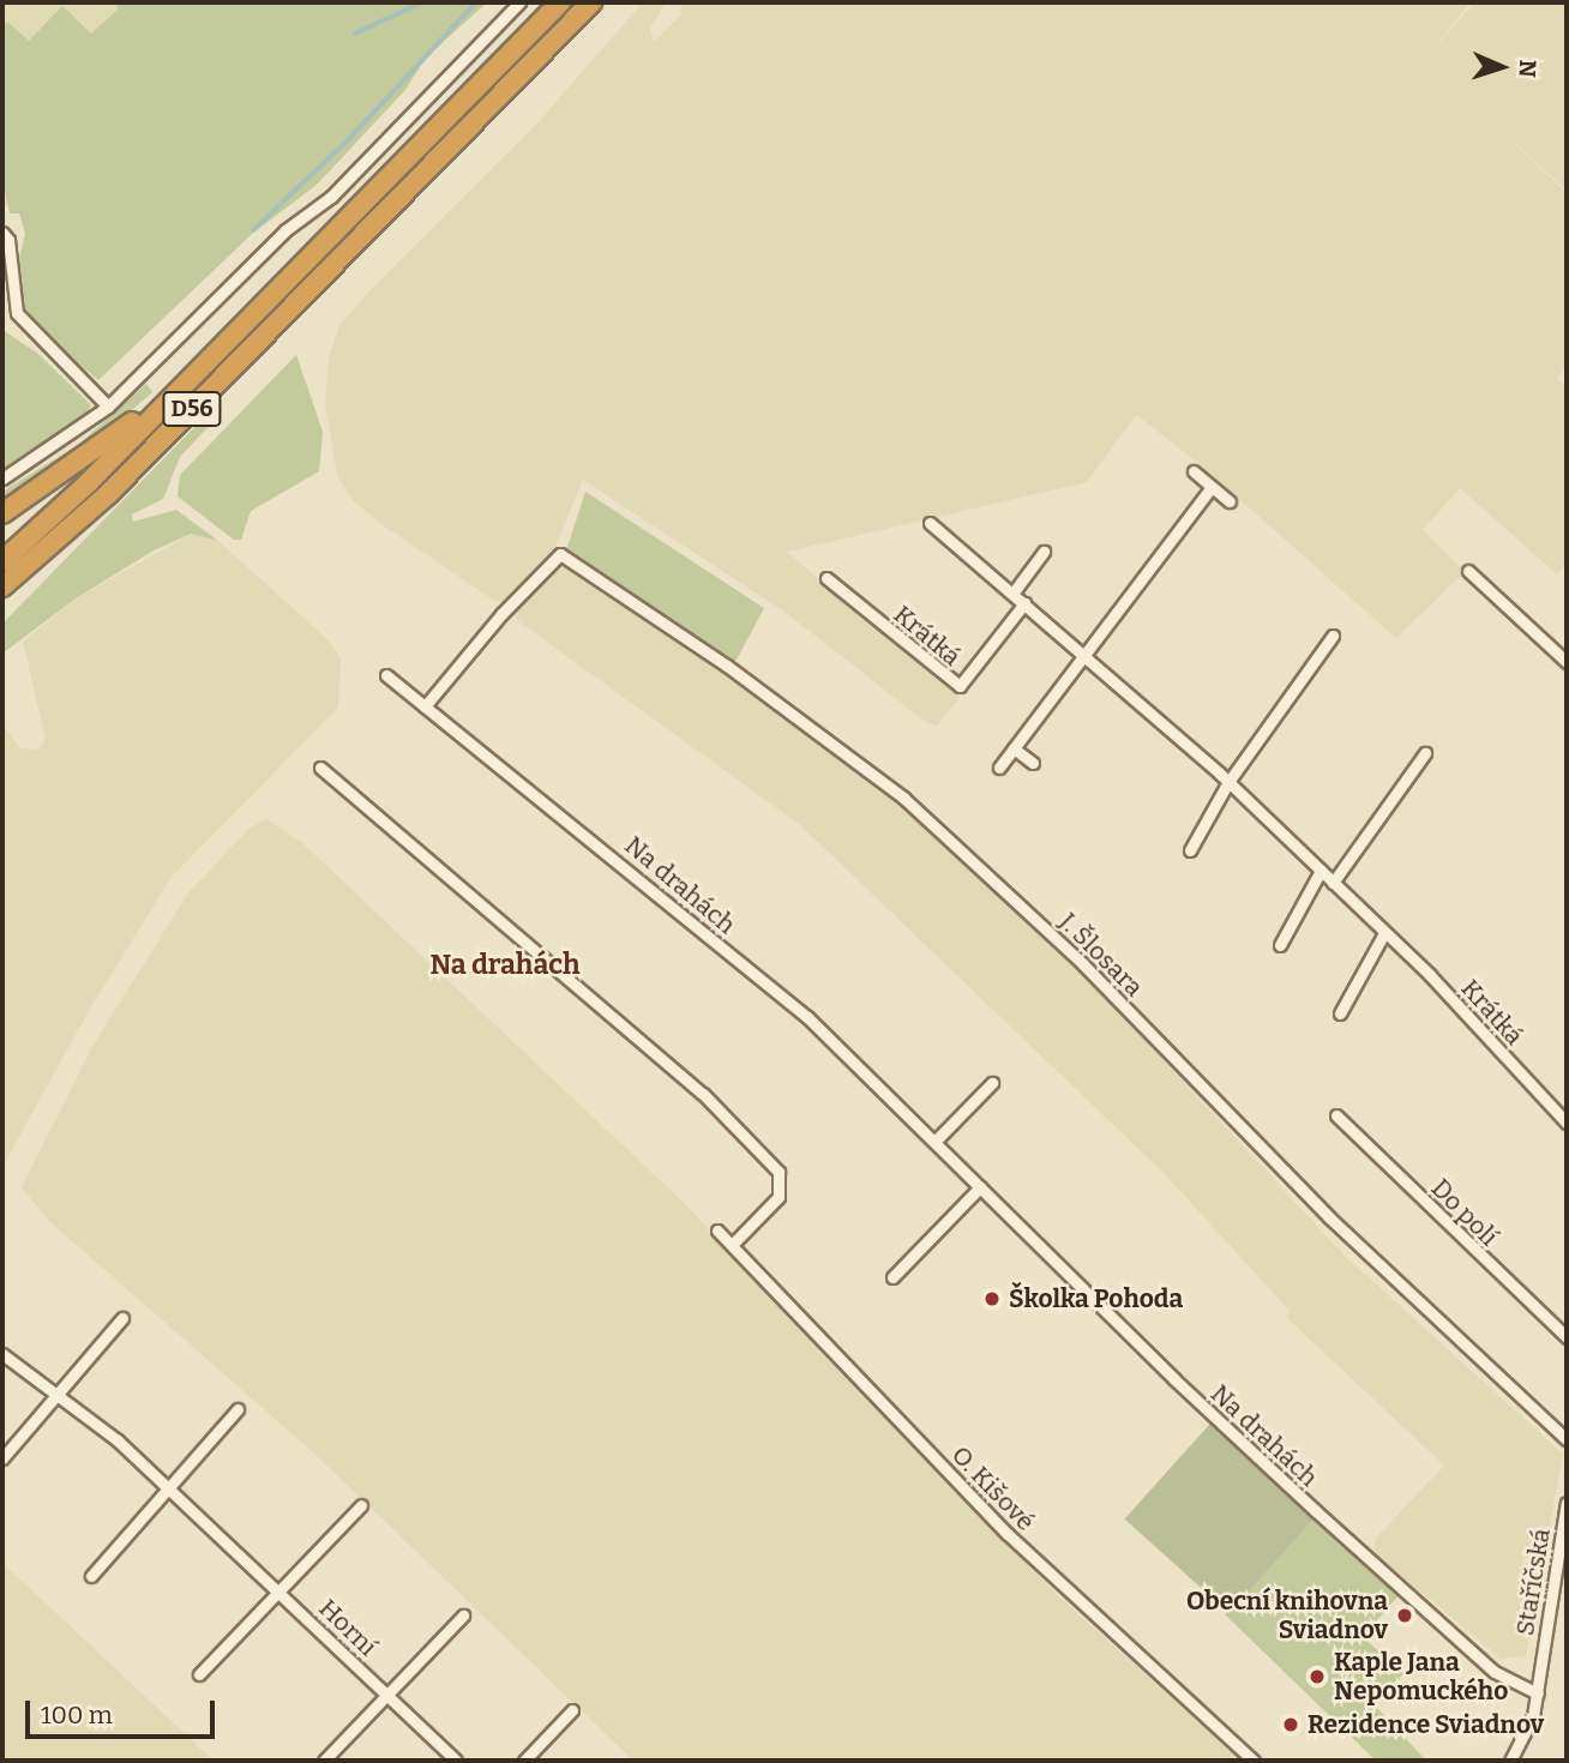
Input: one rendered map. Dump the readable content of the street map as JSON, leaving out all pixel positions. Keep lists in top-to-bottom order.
{
  "streets": {
    "highway": ["D56"],
    "street": [
      "Krátká",
      "Na drahách",
      "J. Šlosara",
      "Do polí",
      "O. Kišové",
      "Staříčská",
      "Horní"
    ]
  },
  "crossings": [
    ["Na drahách", "J. Šlosara"],
    ["Na drahách", "Staříčská"]
  ],
  "districts": ["Na drahách"],
  "places": [
    "Školka Pohoda",
    "Obecní knihovna Sviadnov",
    "Kaple Jana Nepomuckého",
    "Rezidence Sviadnov"
  ],
  "scale_bar": "100 m",
  "north": "right"
}
